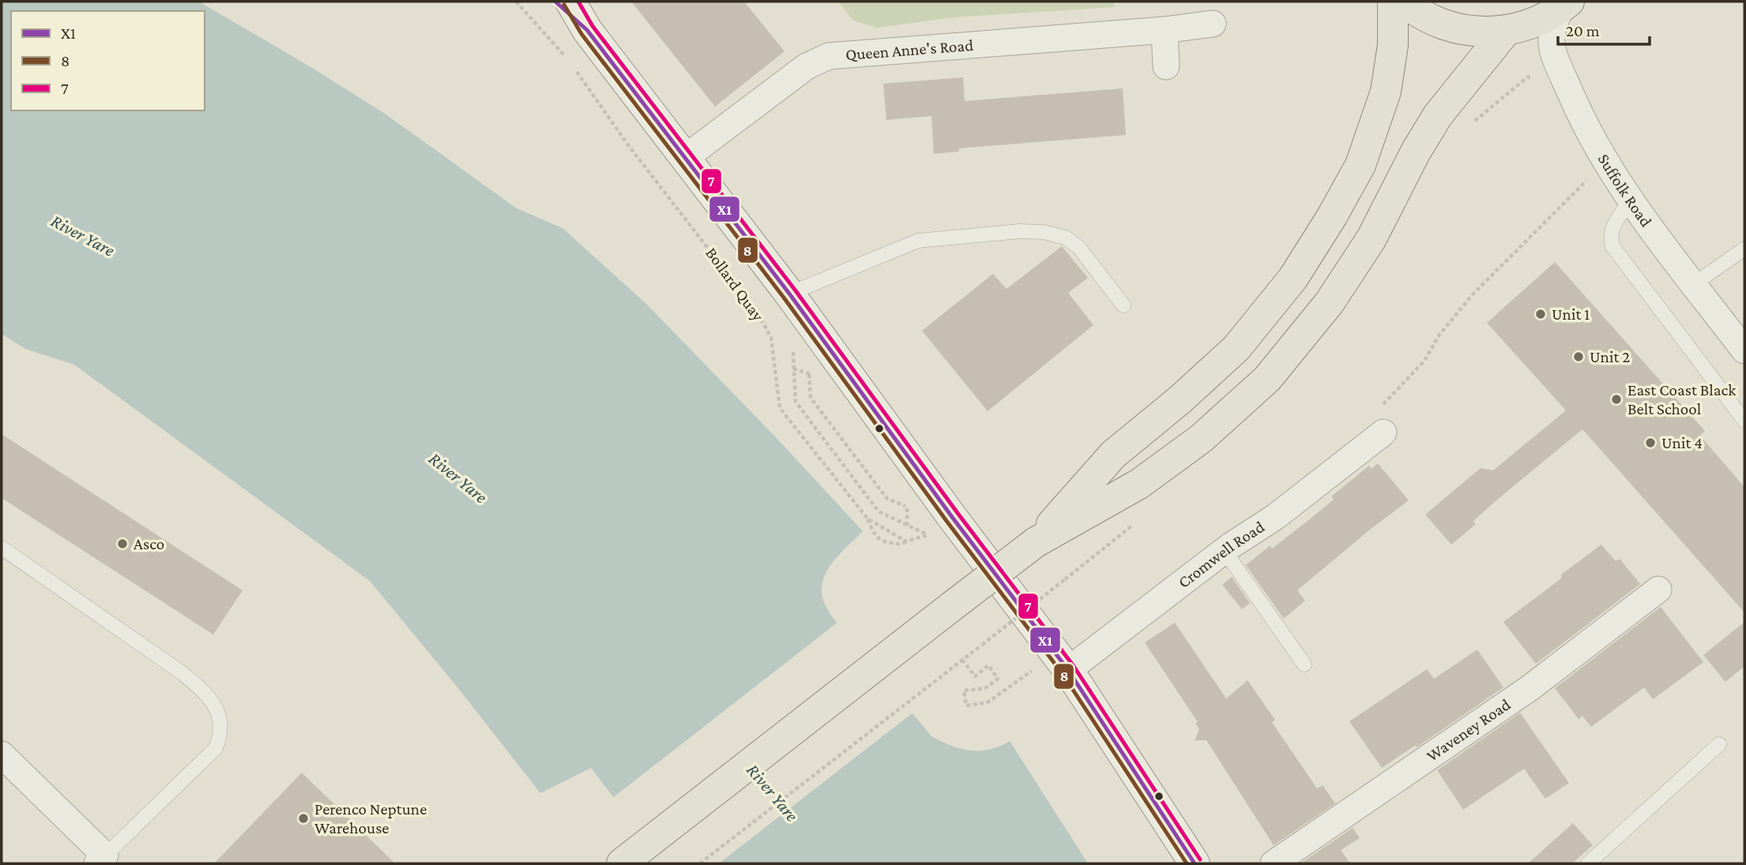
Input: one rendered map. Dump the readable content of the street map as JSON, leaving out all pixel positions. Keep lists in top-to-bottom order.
{
  "streets": {
    "street": [
      "Queen Anne's Road",
      "Suffolk Road",
      "Cromwell Road",
      "Waveney Road"
    ],
    "path": ["Bollard Quay"]
  },
  "water": ["River Yare"],
  "places": [
    "Unit 1",
    "Unit 2",
    "East Coast Black Belt School",
    "Unit 4",
    "Asco",
    "Perenco Neptune Warehouse"
  ],
  "lines": ["transit line X1", "transit line 7", "transit line 8"],
  "legend": ["X1", "8", "7"],
  "scale_bar": "20 m"
}
